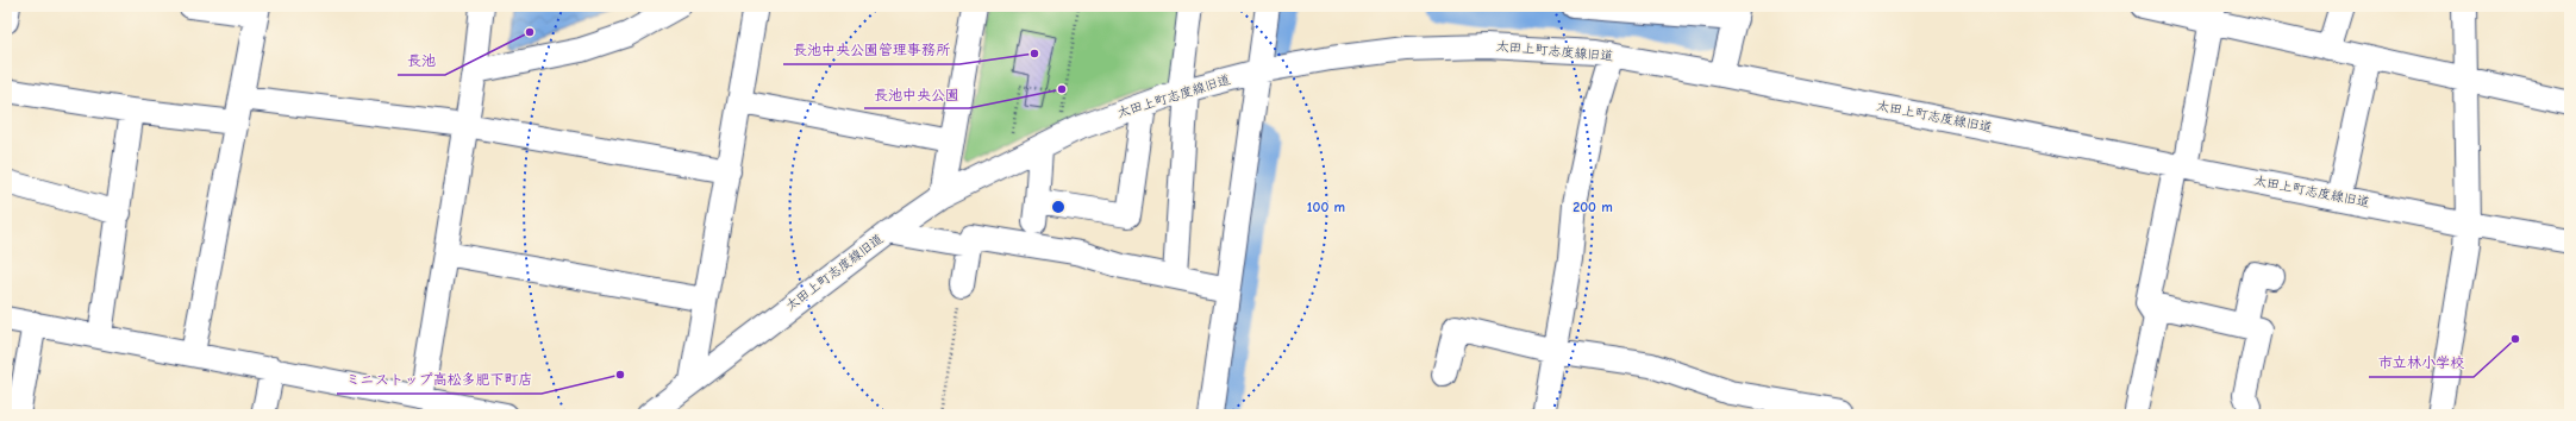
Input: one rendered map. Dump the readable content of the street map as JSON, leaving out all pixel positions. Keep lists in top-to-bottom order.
{
  "streets": {
    "street": ["太田上町志度線旧道"]
  },
  "places": [
    "長池",
    "長池中央公園管理事務所",
    "長池中央公園",
    "市立林小学校",
    "ミニストップ高松多肥下町店"
  ],
  "rings": ["100 m", "200 m"]
}
